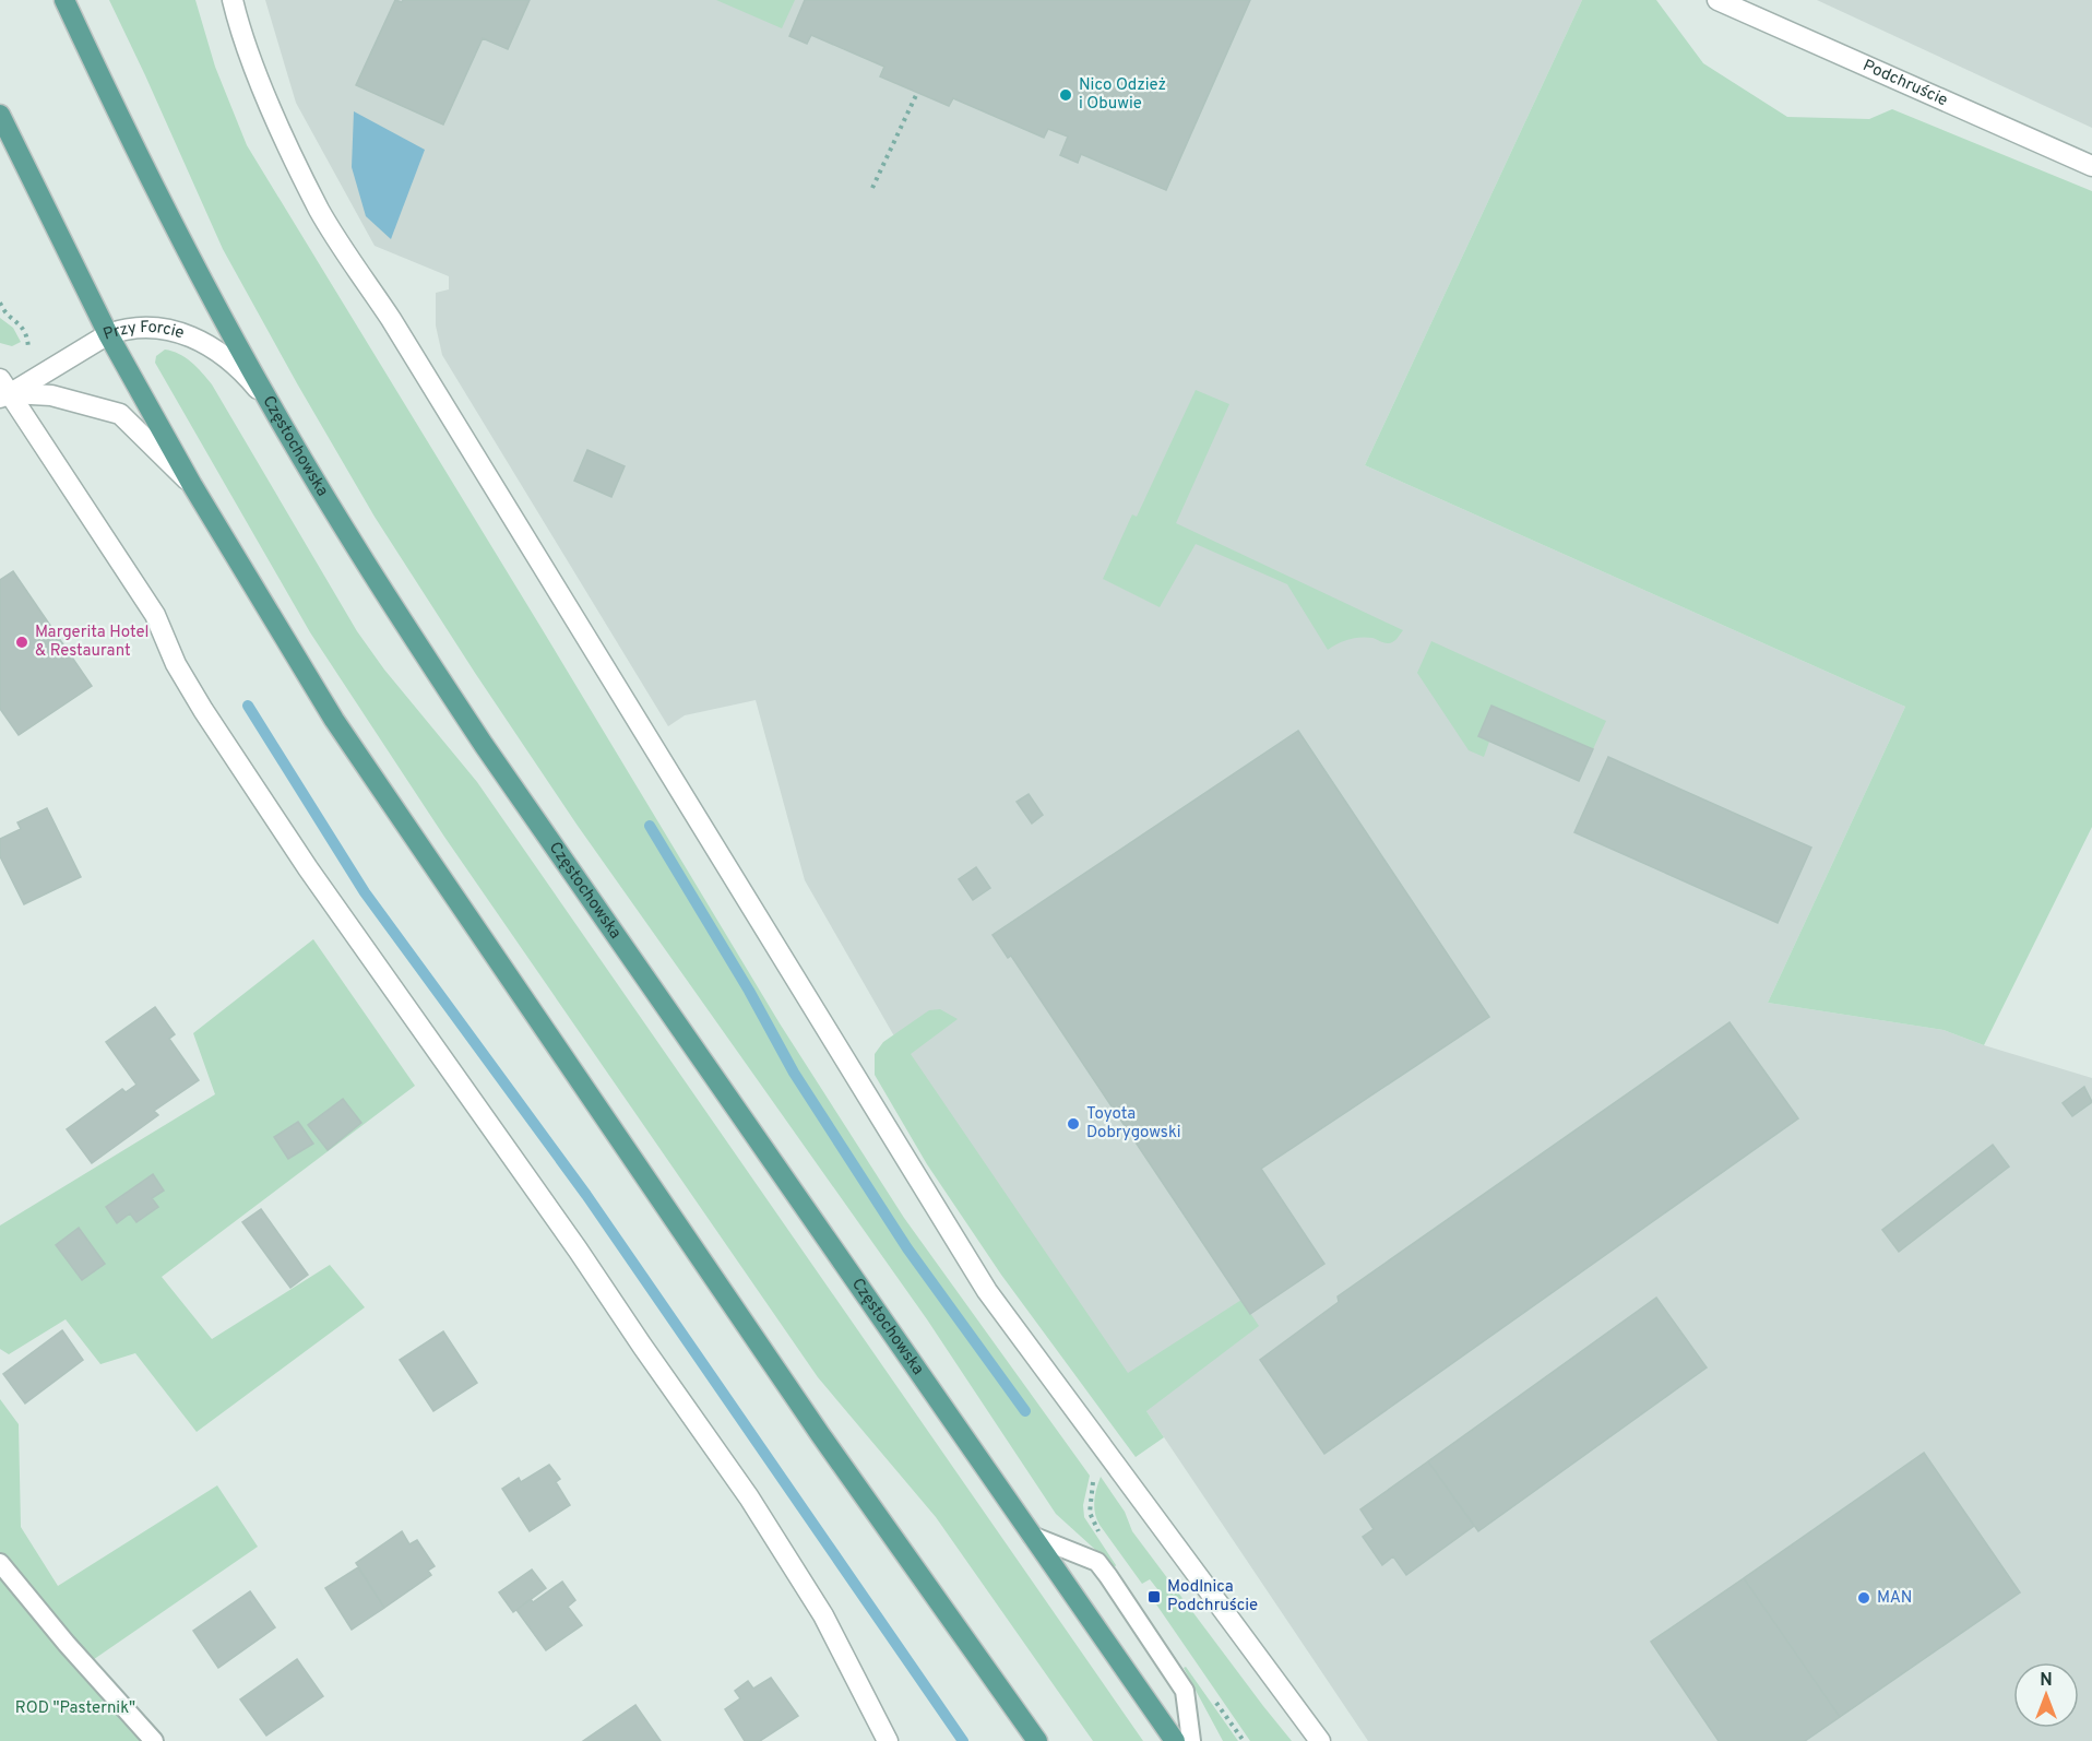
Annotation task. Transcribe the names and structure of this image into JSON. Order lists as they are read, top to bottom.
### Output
{
  "streets": {
    "main road": ["Częstochowska"],
    "street": ["Podchruście", "Przy Forcie"]
  },
  "crossings": [
    ["Przy Forcie", "Częstochowska"]
  ],
  "parks": ["ROD \"Pasternik\""],
  "places": {
    "other": [
      "Nico Odzież i Obuwie",
      "Margerita Hotel & Restaurant",
      "Toyota Dobrygowski",
      "MAN"
    ],
    "transit": ["Modlnica Podchruście"]
  },
  "north": "top"
}
